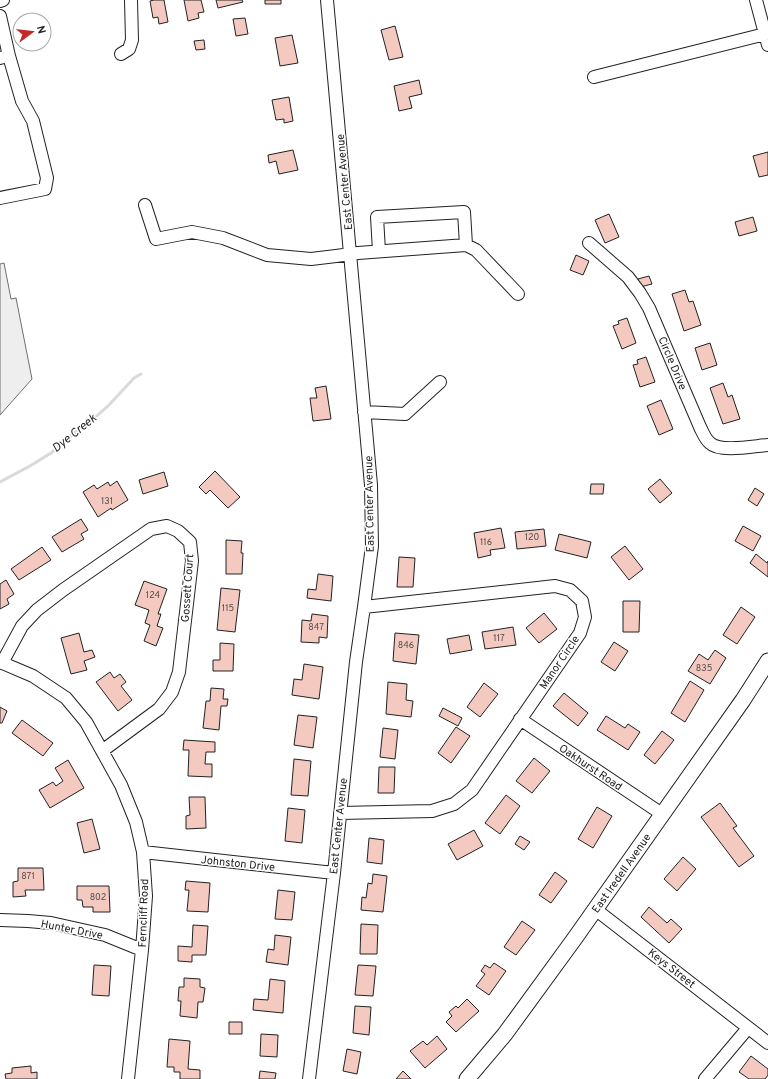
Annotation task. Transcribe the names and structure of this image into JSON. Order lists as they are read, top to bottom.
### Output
{
  "streets": {
    "main road": ["East Iredell Avenue"],
    "street": [
      "East Center Avenue",
      "Circle Drive",
      "Gossett Court",
      "Manor Circle",
      "Oakhurst Road",
      "Johnston Drive",
      "Ferncliff Road",
      "Hunter Drive",
      "Keys Street"
    ]
  },
  "crossings": [
    ["East Center Avenue", "Manor Circle"],
    ["East Center Avenue", "Johnston Drive"],
    ["Gossett Court", "Ferncliff Road"],
    ["Manor Circle", "Oakhurst Road"],
    ["Oakhurst Road", "East Iredell Avenue"],
    ["Johnston Drive", "Ferncliff Road"],
    ["East Iredell Avenue", "Keys Street"],
    ["Ferncliff Road", "Hunter Drive"]
  ],
  "water": ["Dye Creek"],
  "house_numbers": [
    "131",
    "120",
    "116",
    "124",
    "115",
    "847",
    "117",
    "846",
    "835",
    "871",
    "802"
  ],
  "north": "right"
}
